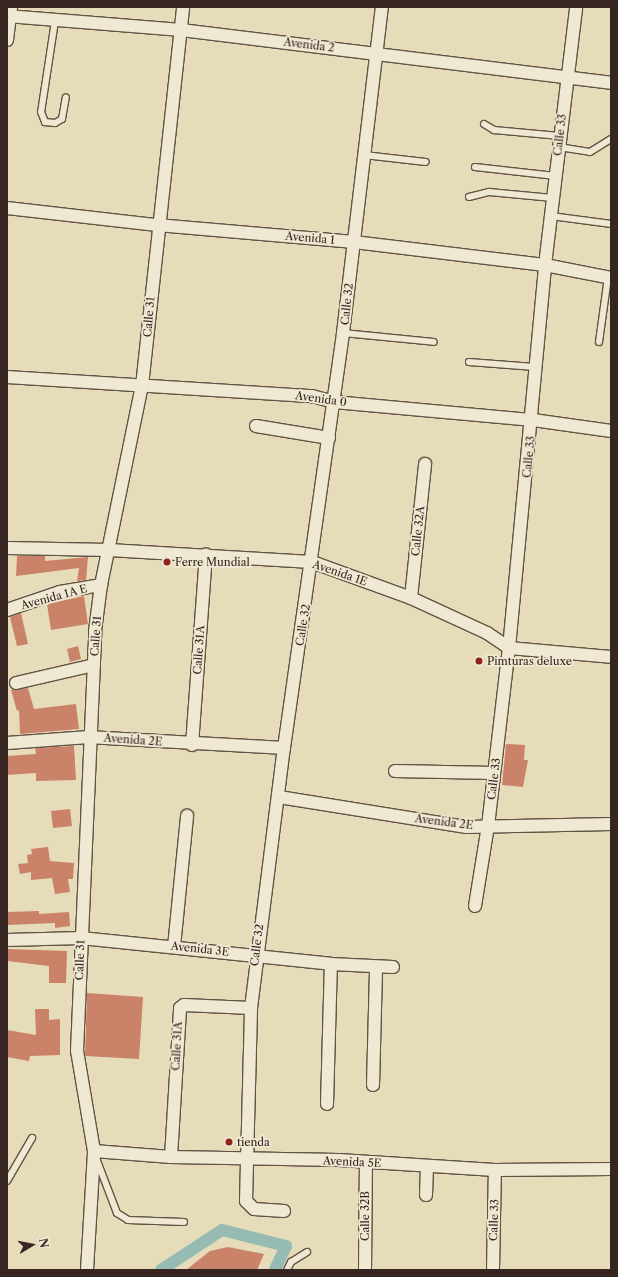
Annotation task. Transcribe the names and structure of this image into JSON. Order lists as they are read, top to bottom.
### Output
{
  "streets": {
    "street": [
      "Avenida 2",
      "Calle 33",
      "Avenida 1",
      "Calle 32",
      "Calle 31",
      "Avenida 0",
      "Calle 32A",
      "Avenida 1E",
      "Avenida 1A E",
      "Calle 31A",
      "Avenida 2E",
      "Avenida 3E",
      "Avenida 5E",
      "Calle 32B"
    ]
  },
  "crossings": [
    ["Avenida 2", "Calle 33"],
    ["Avenida 2", "Calle 32"],
    ["Avenida 2", "Calle 31"],
    ["Calle 33", "Avenida 1"],
    ["Calle 33", "Avenida 0"],
    ["Calle 33", "Avenida 1E"],
    ["Calle 33", "Avenida 2E"],
    ["Calle 33", "Avenida 5E"],
    ["Avenida 1", "Calle 32"],
    ["Avenida 1", "Calle 31"],
    ["Calle 32", "Avenida 0"],
    ["Calle 32", "Avenida 1E"],
    ["Calle 32", "Calle 31A"],
    ["Calle 32", "Avenida 2E"],
    ["Calle 32", "Avenida 3E"],
    ["Calle 32", "Avenida 5E"],
    ["Calle 31", "Avenida 0"],
    ["Calle 31", "Avenida 1E"],
    ["Calle 31", "Avenida 1A E"],
    ["Calle 31", "Avenida 2E"],
    ["Calle 31", "Avenida 3E"],
    ["Calle 31", "Avenida 5E"],
    ["Calle 32A", "Avenida 1E"],
    ["Avenida 1E", "Calle 31A"],
    ["Calle 31A", "Avenida 2E"],
    ["Calle 31A", "Avenida 5E"],
    ["Avenida 5E", "Calle 32B"]
  ],
  "places": ["Ferre Mundial", "Pimturas deluxe", "tienda"],
  "north": "right"
}
